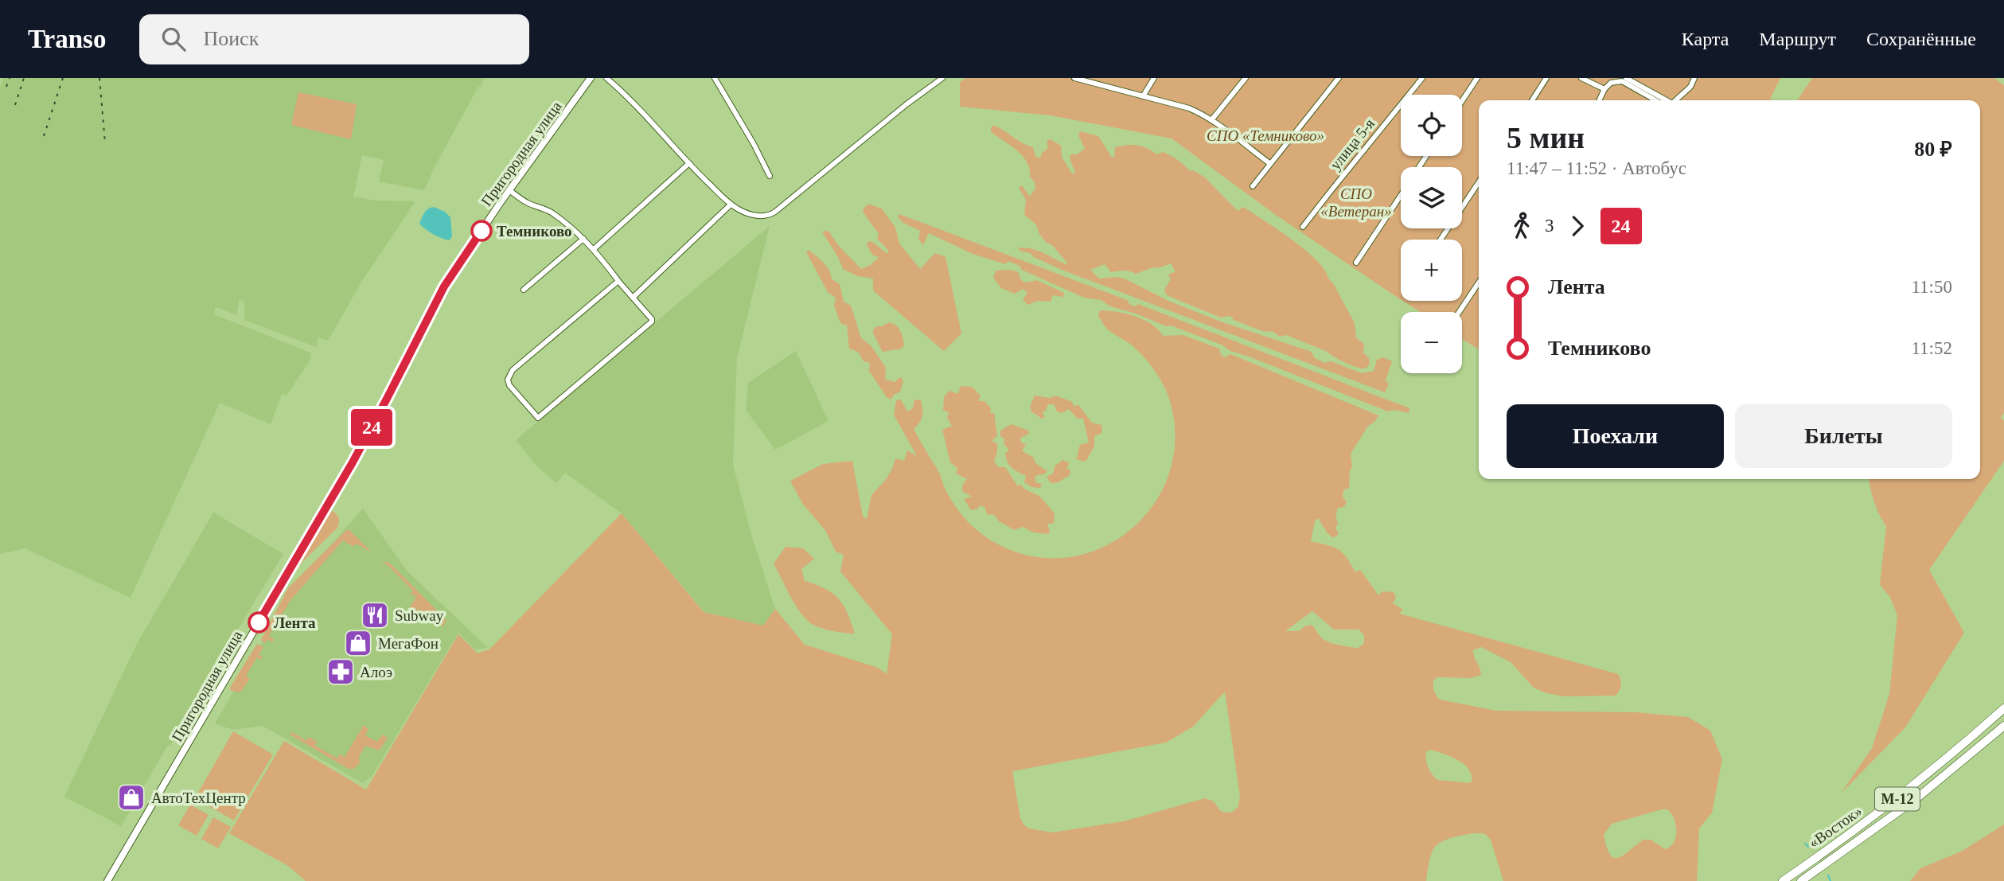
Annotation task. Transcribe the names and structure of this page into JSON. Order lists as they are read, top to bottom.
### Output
{
  "streets": {
    "highway": ["М-12", "«Восток»"],
    "street": ["улица 5-я", "Пригородная улица"]
  },
  "parks": ["СПО «Темниково»", "СПО «Ветеран»"],
  "places": {
    "other": ["Темниково", "Лента"],
    "restaurant": ["Subway"],
    "shop": ["МегаФон", "АвтоТехЦентр"],
    "pharmacy": ["Алоэ"]
  },
  "lines": ["bus line 24"],
  "page": {
    "header": "Transo",
    "search": "Поиск",
    "nav": ["Карта", "Маршрут", "Сохранённые"],
    "on_map": "24",
    "map_buttons": ["+", "−"],
    "heading": ["5 мин", "11:47 – 11:52 · Автобус", "80 ₽"],
    "legs": ["3", "24"],
    "list": [
      {
        "name": "Лента",
        "value": "11:50"
      },
      {
        "name": "Темниково",
        "value": "11:52"
      }
    ],
    "buttons": ["Поехали", "Билеты"]
  }
}
